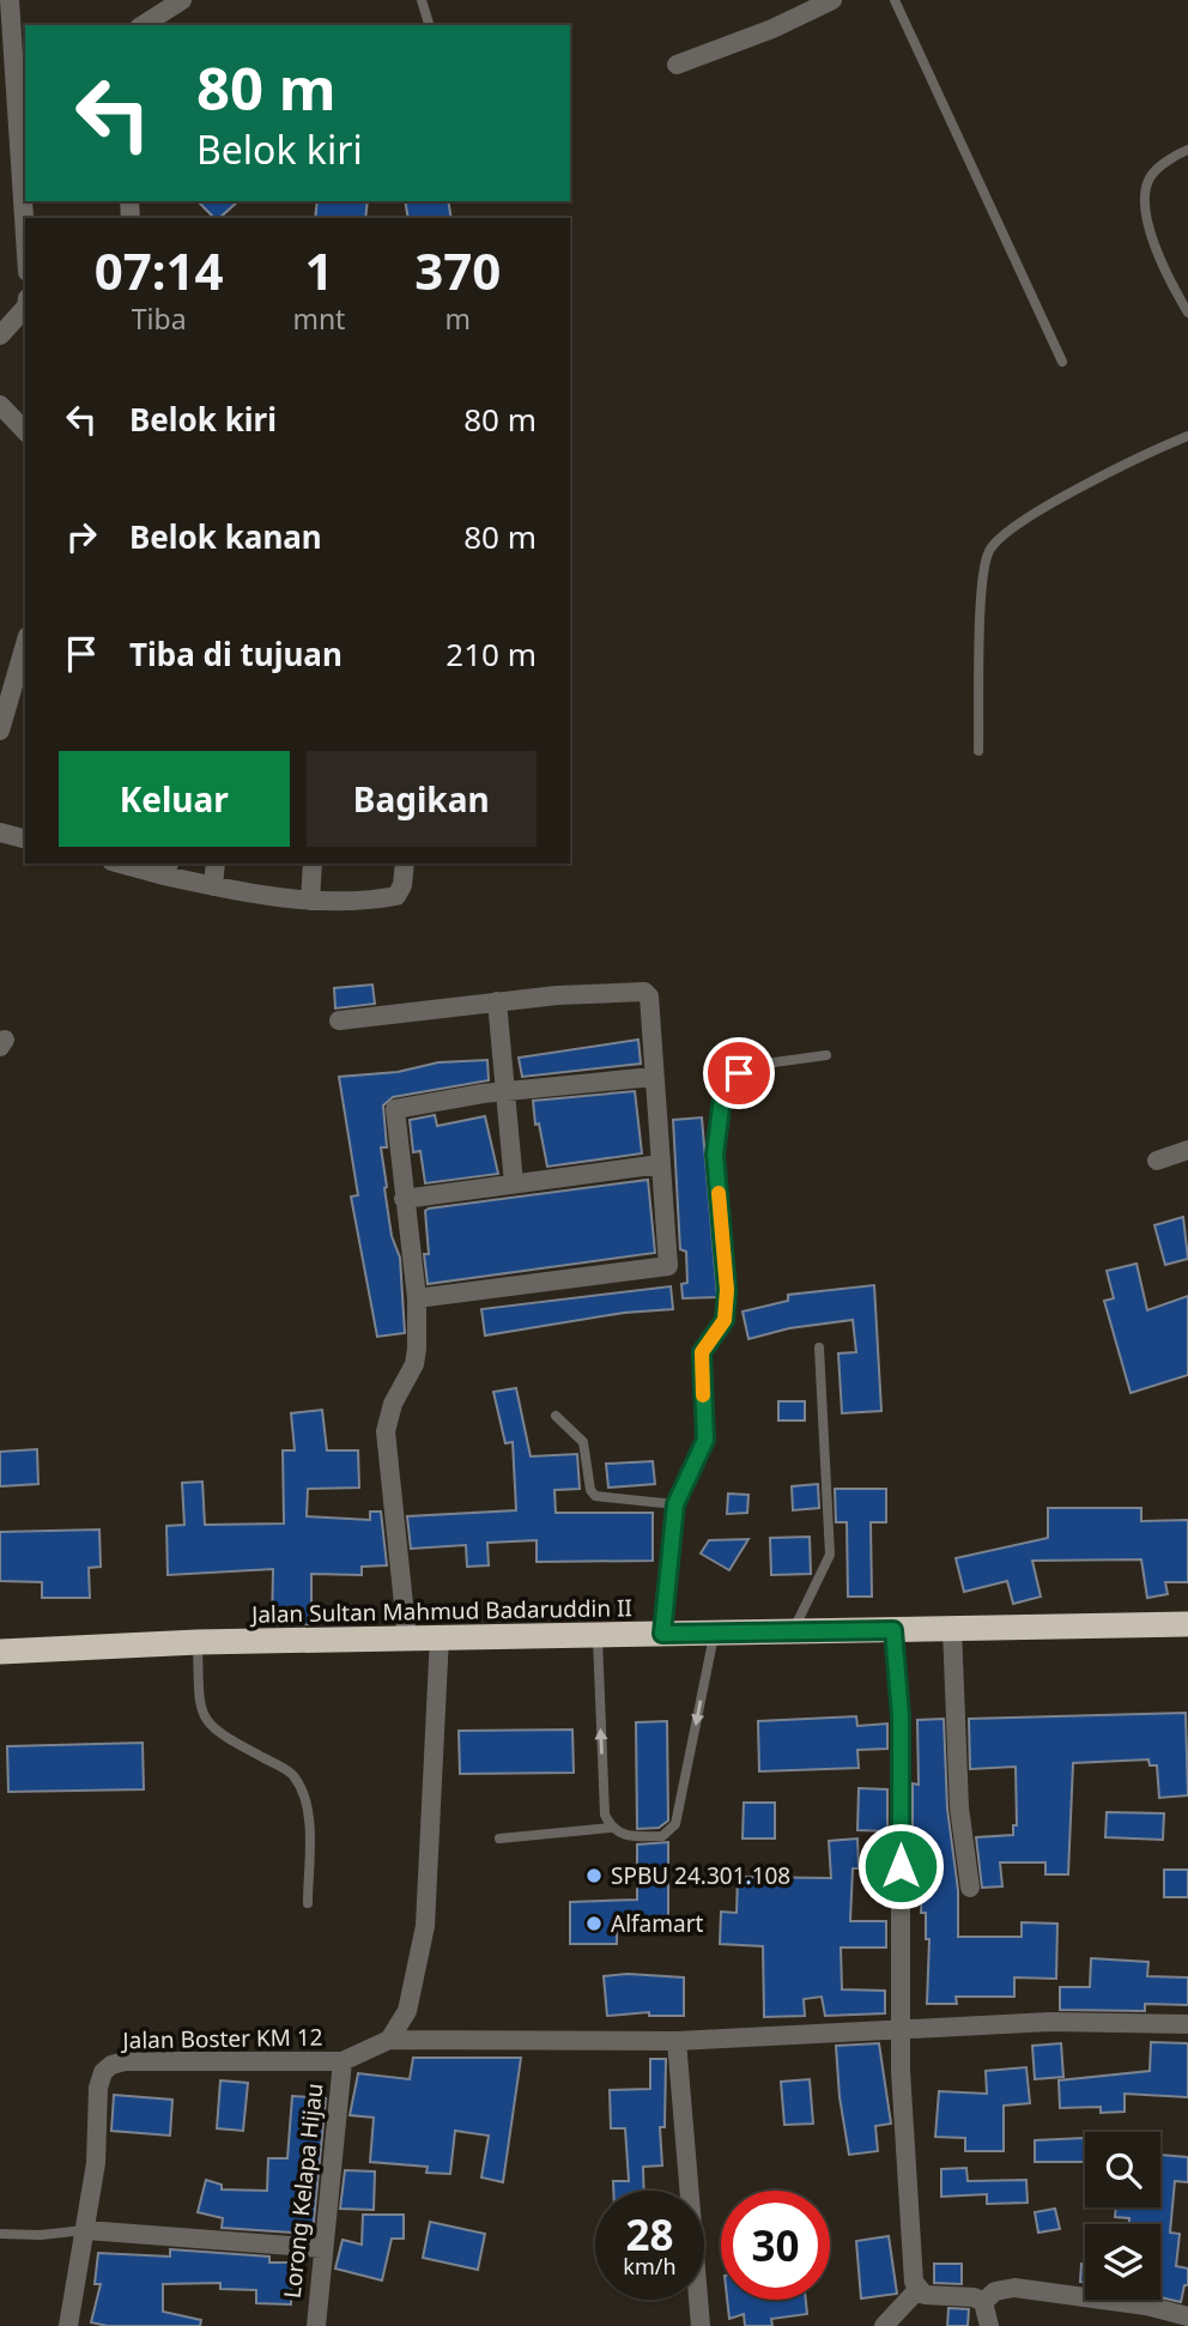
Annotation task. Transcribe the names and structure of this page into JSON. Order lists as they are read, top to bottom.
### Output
{
  "streets": {
    "highway": ["Jalan Sultan Mahmud Badaruddin II"],
    "street": ["Jalan Boster KM 12", "Lorong Kelapa Hijau"]
  },
  "crossings": [
    ["Jalan Boster KM 12", "Lorong Kelapa Hijau"]
  ],
  "places": ["SPBU 24.301.108", "Alfamart"],
  "page": {
    "turn": ["80 m", "Belok kiri"],
    "eta": [
      "07:14",
      "Tiba",
      "1",
      "mnt",
      "370",
      "m"
    ],
    "list": [
      {
        "name": "Belok kiri",
        "value": "80 m"
      },
      {
        "name": "Belok kanan",
        "value": "80 m"
      },
      {
        "name": "Tiba di tujuan",
        "value": "210 m"
      }
    ],
    "buttons": ["Keluar", "Bagikan"],
    "speed": "28 km/h",
    "limit": "30"
  }
}
